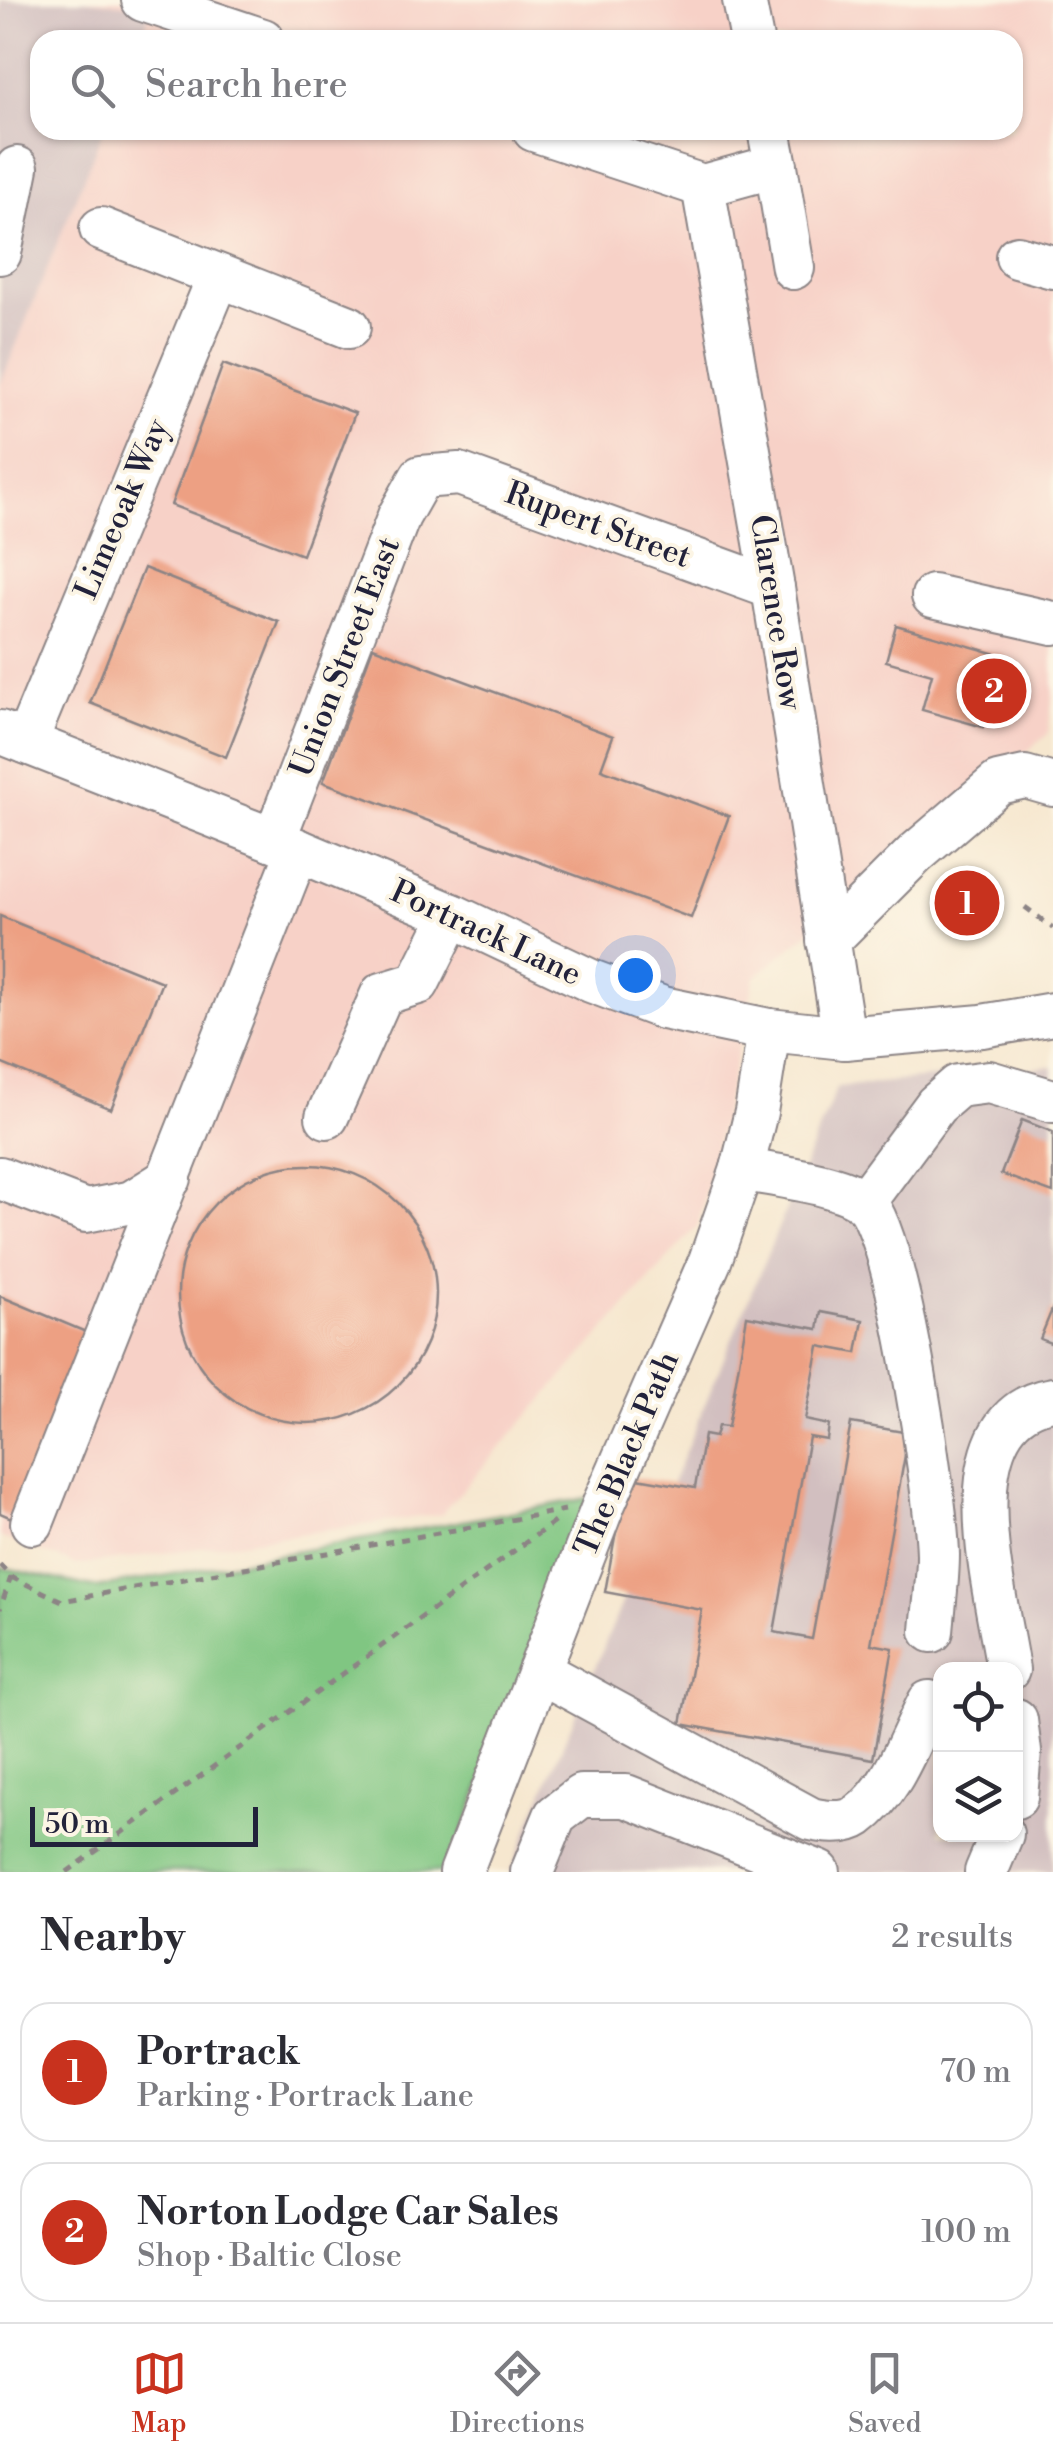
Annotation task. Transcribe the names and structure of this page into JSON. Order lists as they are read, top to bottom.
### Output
{
  "streets": {
    "street": [
      "Limeoak Way",
      "Rupert Street",
      "Clarence Row",
      "Union Street East",
      "Portrack Lane",
      "The Black Path"
    ]
  },
  "crossings": [
    ["Limeoak Way", "Portrack Lane"],
    ["Rupert Street", "Clarence Row"],
    ["Rupert Street", "Union Street East"],
    ["Clarence Row", "Portrack Lane"],
    ["Union Street East", "Portrack Lane"],
    ["Portrack Lane", "The Black Path"]
  ],
  "scale_bar": "50 m",
  "page": {
    "search": "Search here",
    "pins": ["2", "1"],
    "scale": "50 m",
    "heading": ["Nearby", "2 results"],
    "list": [
      {
        "mark": "1",
        "name": "Portrack",
        "note": "Parking · Portrack Lane",
        "value": "70 m"
      },
      {
        "mark": "2",
        "name": "Norton Lodge Car Sales",
        "note": "Shop · Baltic Close",
        "value": "100 m"
      }
    ],
    "nav": ["Map", "Directions", "Saved"]
  }
}
